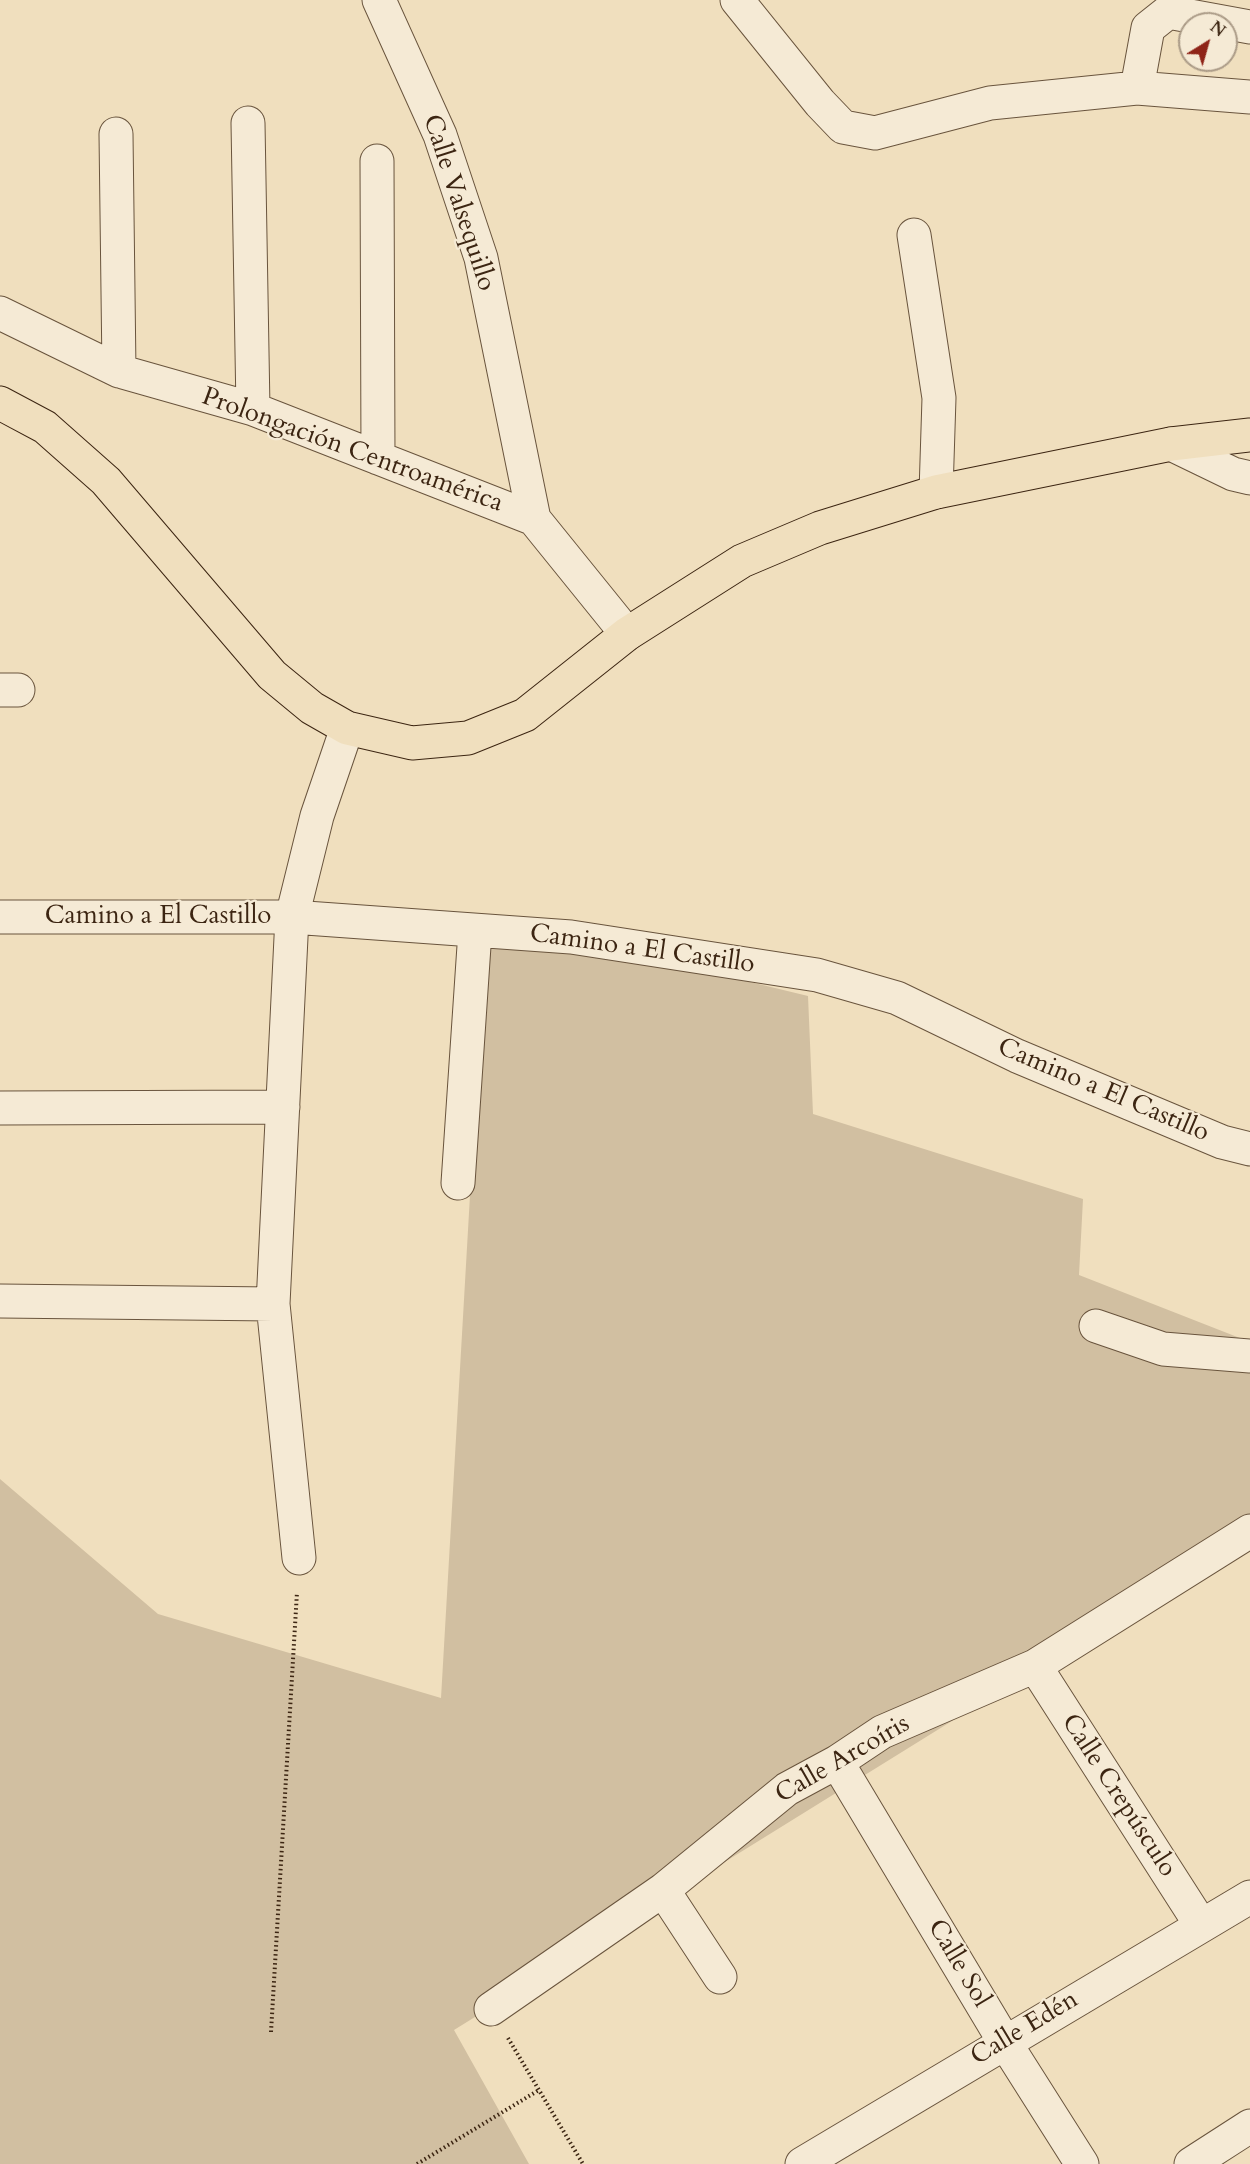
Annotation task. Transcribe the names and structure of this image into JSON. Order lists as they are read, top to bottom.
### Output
{
  "streets": {
    "street": [
      "Calle Valsequillo",
      "Prolongación Centroamérica",
      "Camino a El Castillo",
      "Calle Arcoíris",
      "Calle Crepúsculo",
      "Calle Sol",
      "Calle Edén"
    ]
  },
  "crossings": [
    ["Calle Valsequillo", "Prolongación Centroamérica"],
    ["Calle Arcoíris", "Calle Crepúsculo"],
    ["Calle Arcoíris", "Calle Sol"],
    ["Calle Crepúsculo", "Calle Edén"],
    ["Calle Sol", "Calle Edén"]
  ],
  "north": "top right"
}
